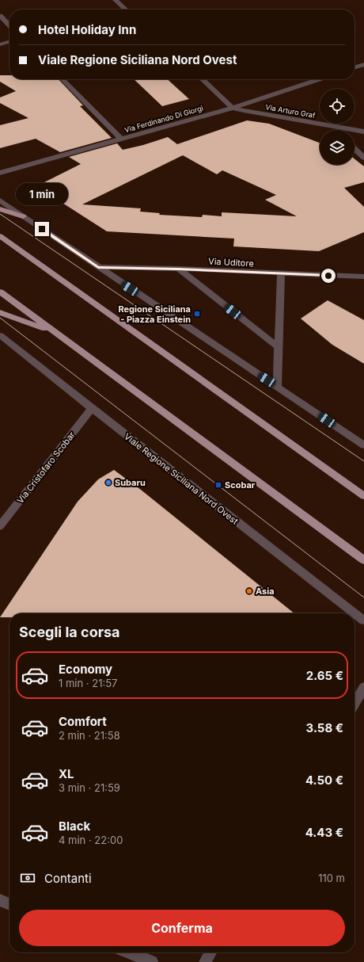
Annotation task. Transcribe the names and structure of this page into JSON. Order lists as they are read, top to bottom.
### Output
{
  "streets": {
    "street": [
      "Via Arturo Graf",
      "Via Ferdinando Di Giorgi",
      "Via Uditore",
      "Via Cristofaro Scobar",
      "Viale Regione Siciliana Nord Ovest"
    ]
  },
  "crossings": [
    ["Via Arturo Graf", "Via Ferdinando Di Giorgi"],
    ["Via Cristofaro Scobar", "Viale Regione Siciliana Nord Ovest"]
  ],
  "places": {
    "transit": ["Regione Siciliana - Piazza Einstein", "Scobar"],
    "other": ["Subaru", "Asia"]
  },
  "page": {
    "banner": ["Hotel Holiday Inn", "Viale Regione Siciliana Nord Ovest"],
    "bubble": "1 min",
    "heading": "Scegli la corsa",
    "list": [
      {
        "name": "Economy",
        "note": "1 min · 21:57",
        "value": "2.65 €"
      },
      {
        "name": "Comfort",
        "note": "2 min · 21:58",
        "value": "3.58 €"
      },
      {
        "name": "XL",
        "note": "3 min · 21:59",
        "value": "4.50 €"
      },
      {
        "name": "Black",
        "note": "4 min · 22:00",
        "value": "4.43 €"
      }
    ],
    "pay": ["Contanti", "110 m"],
    "buttons": "Conferma"
  }
}
